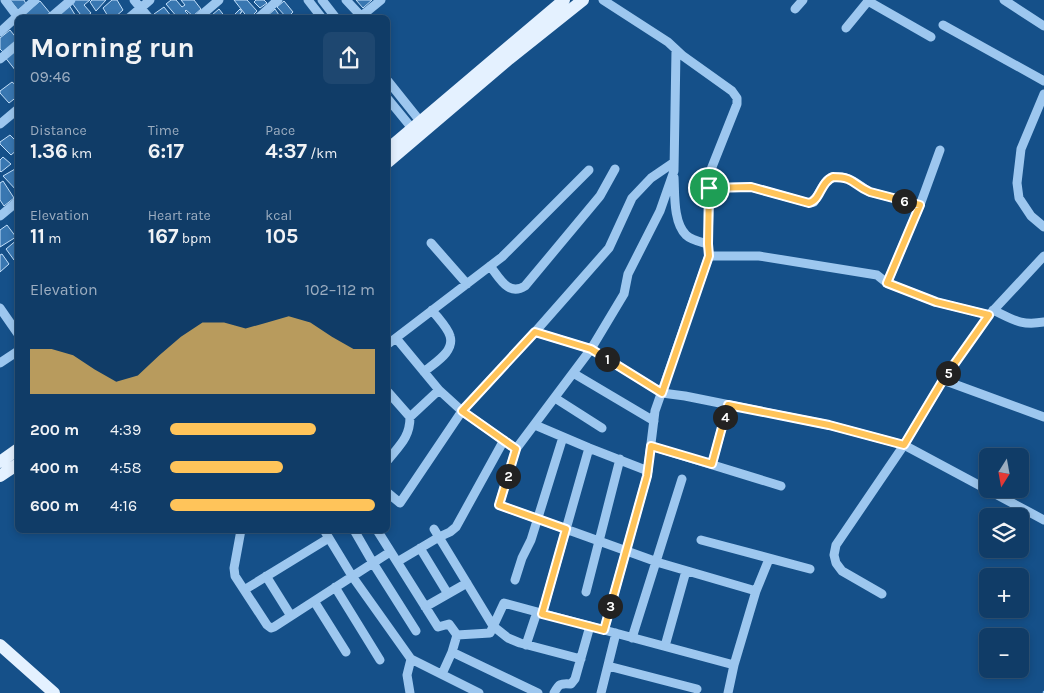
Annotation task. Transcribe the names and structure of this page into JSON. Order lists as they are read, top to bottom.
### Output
{
  "north": "bottom",
  "page": {
    "heading": ["Morning run", "09:46"],
    "stats": [
      ["Distance", "1.36 km"],
      ["Time", "6:17"],
      ["Pace", "4:37 /km"],
      ["Elevation", "11 m"],
      ["Heart rate", "167 bpm"],
      ["kcal", "105"]
    ],
    "pins": [
      "6",
      "1",
      "5",
      "4",
      "2",
      "3"
    ],
    "chart": ["Elevation", "102–112 m"],
    "list": [
      {
        "name": "200 m",
        "note": "4:39"
      },
      {
        "name": "400 m",
        "note": "4:58"
      },
      {
        "name": "600 m",
        "note": "4:16"
      }
    ],
    "map_buttons": ["+", "−"]
  }
}
